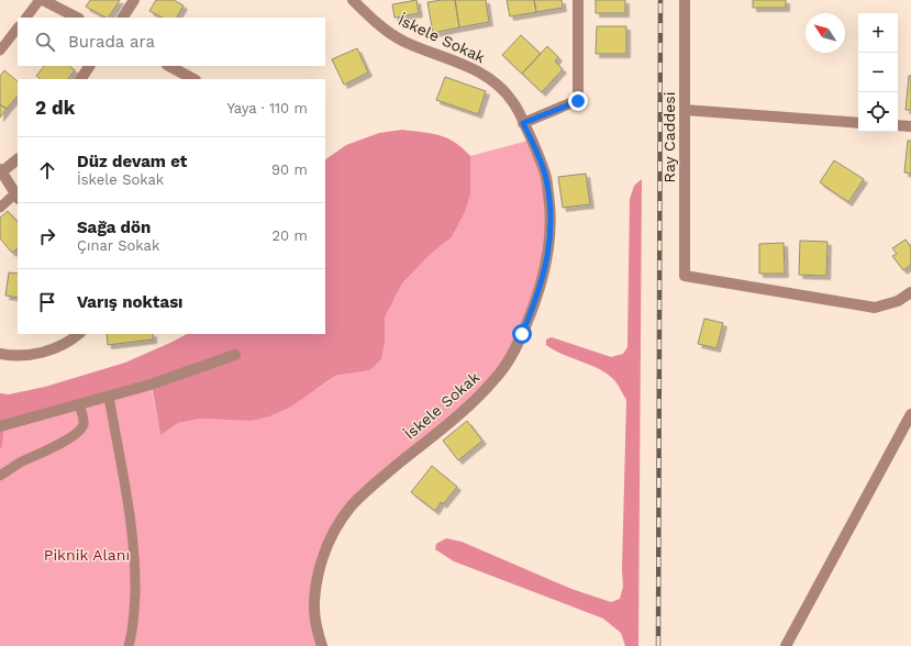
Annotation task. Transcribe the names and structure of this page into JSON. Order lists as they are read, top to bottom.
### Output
{
  "streets": {
    "street": ["İskele Sokak", "Ray Caddesi"]
  },
  "parks": ["Piknik Alanı"],
  "north": "top left",
  "page": {
    "map_buttons": ["+", "−"],
    "search": "Burada ara",
    "heading": ["2 dk", "Yaya · 110 m"],
    "list": [
      ["Düz devam et", "İskele Sokak", "90 m"],
      ["Sağa dön", "Çınar Sokak", "20 m"],
      "Varış noktası"
    ]
  }
}
